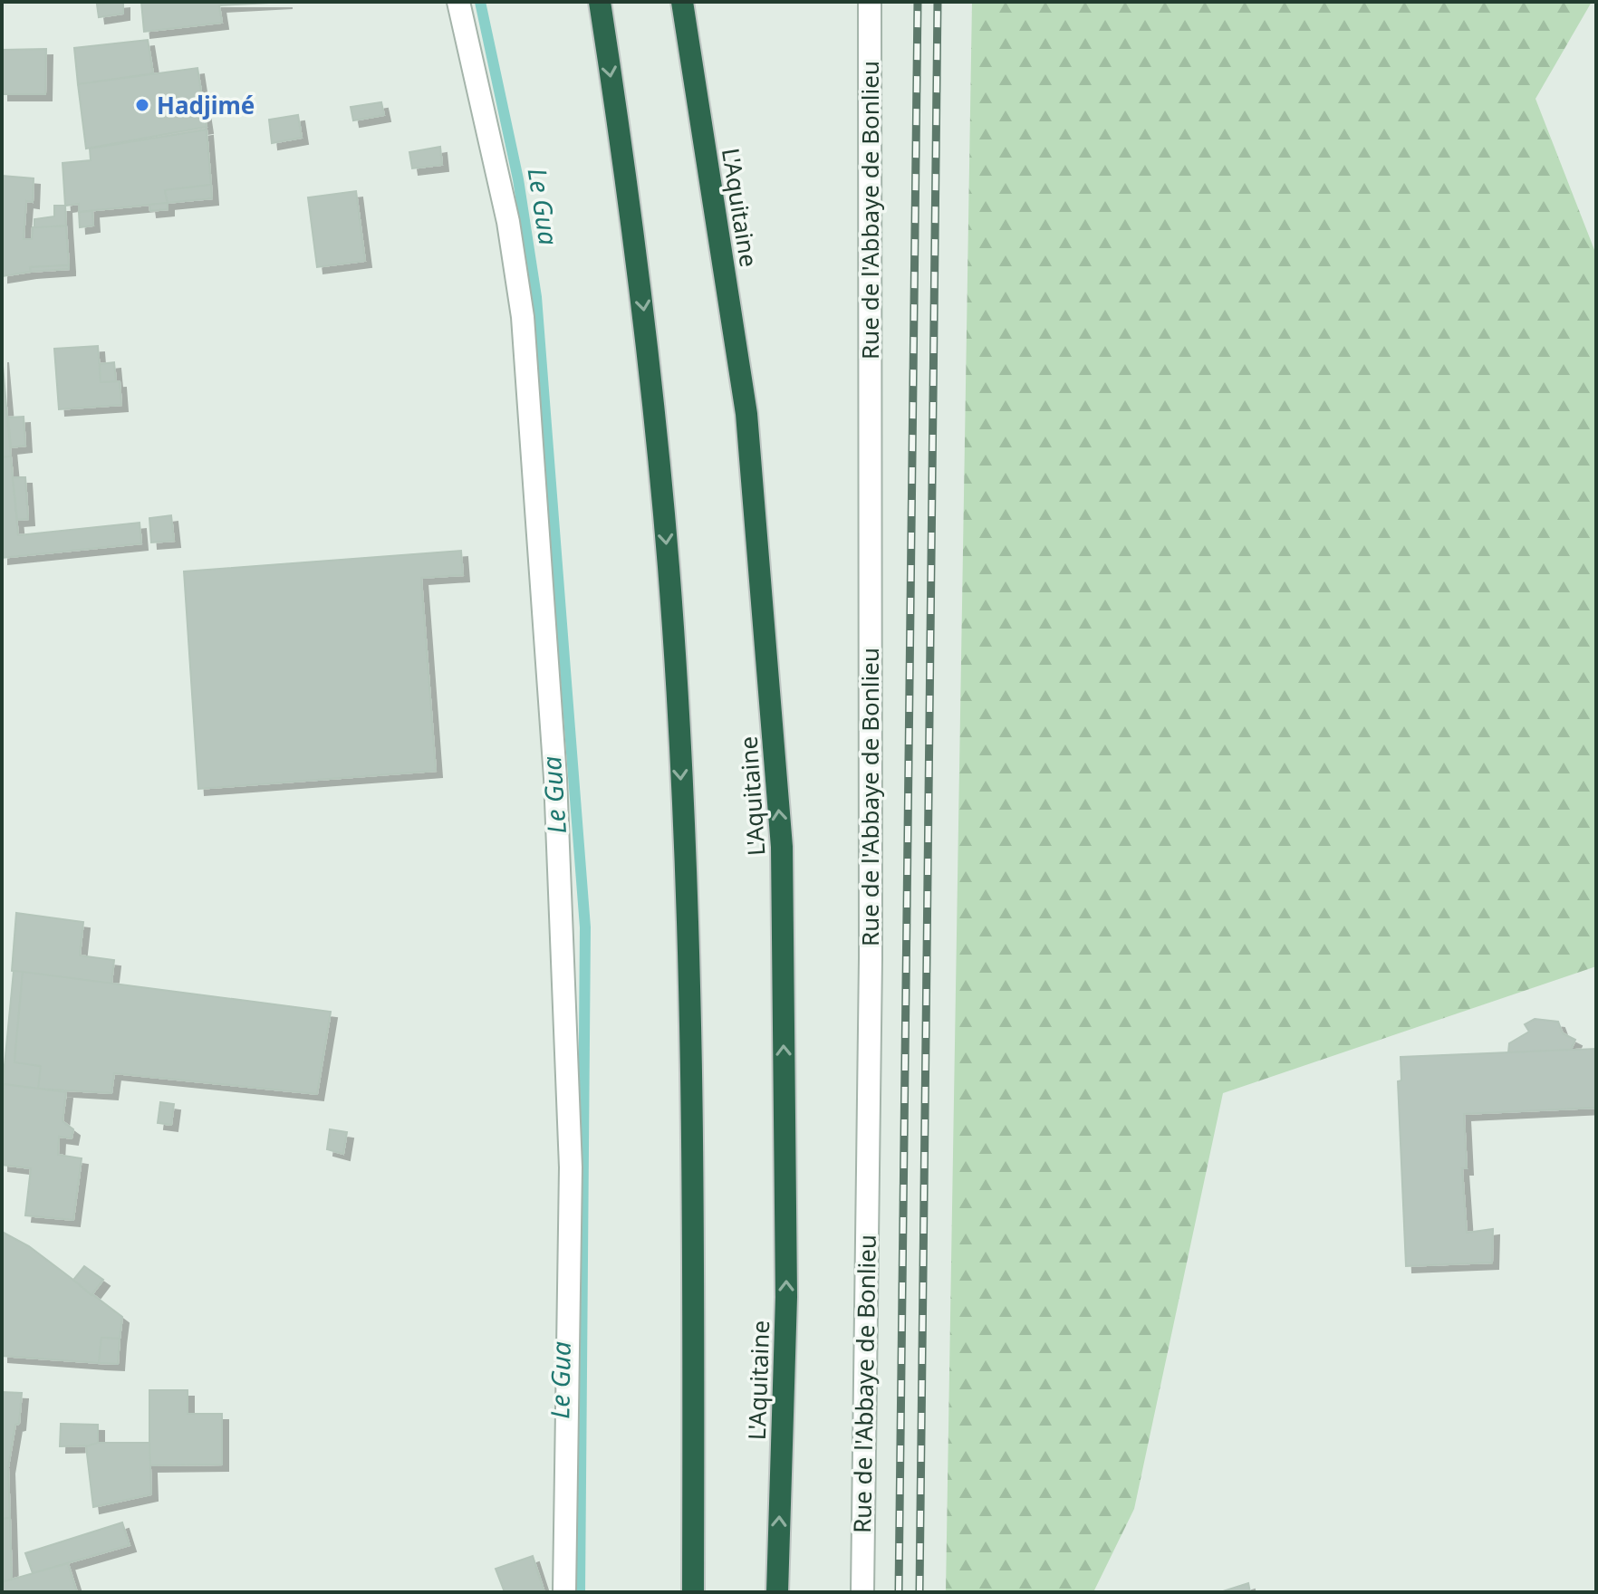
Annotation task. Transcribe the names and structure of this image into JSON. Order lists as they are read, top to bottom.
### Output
{
  "streets": {
    "highway": ["L'Aquitaine"],
    "street": ["Rue de l'Abbaye de Bonlieu"]
  },
  "water": ["Le Gua"],
  "places": ["Hadjimé"]
}
